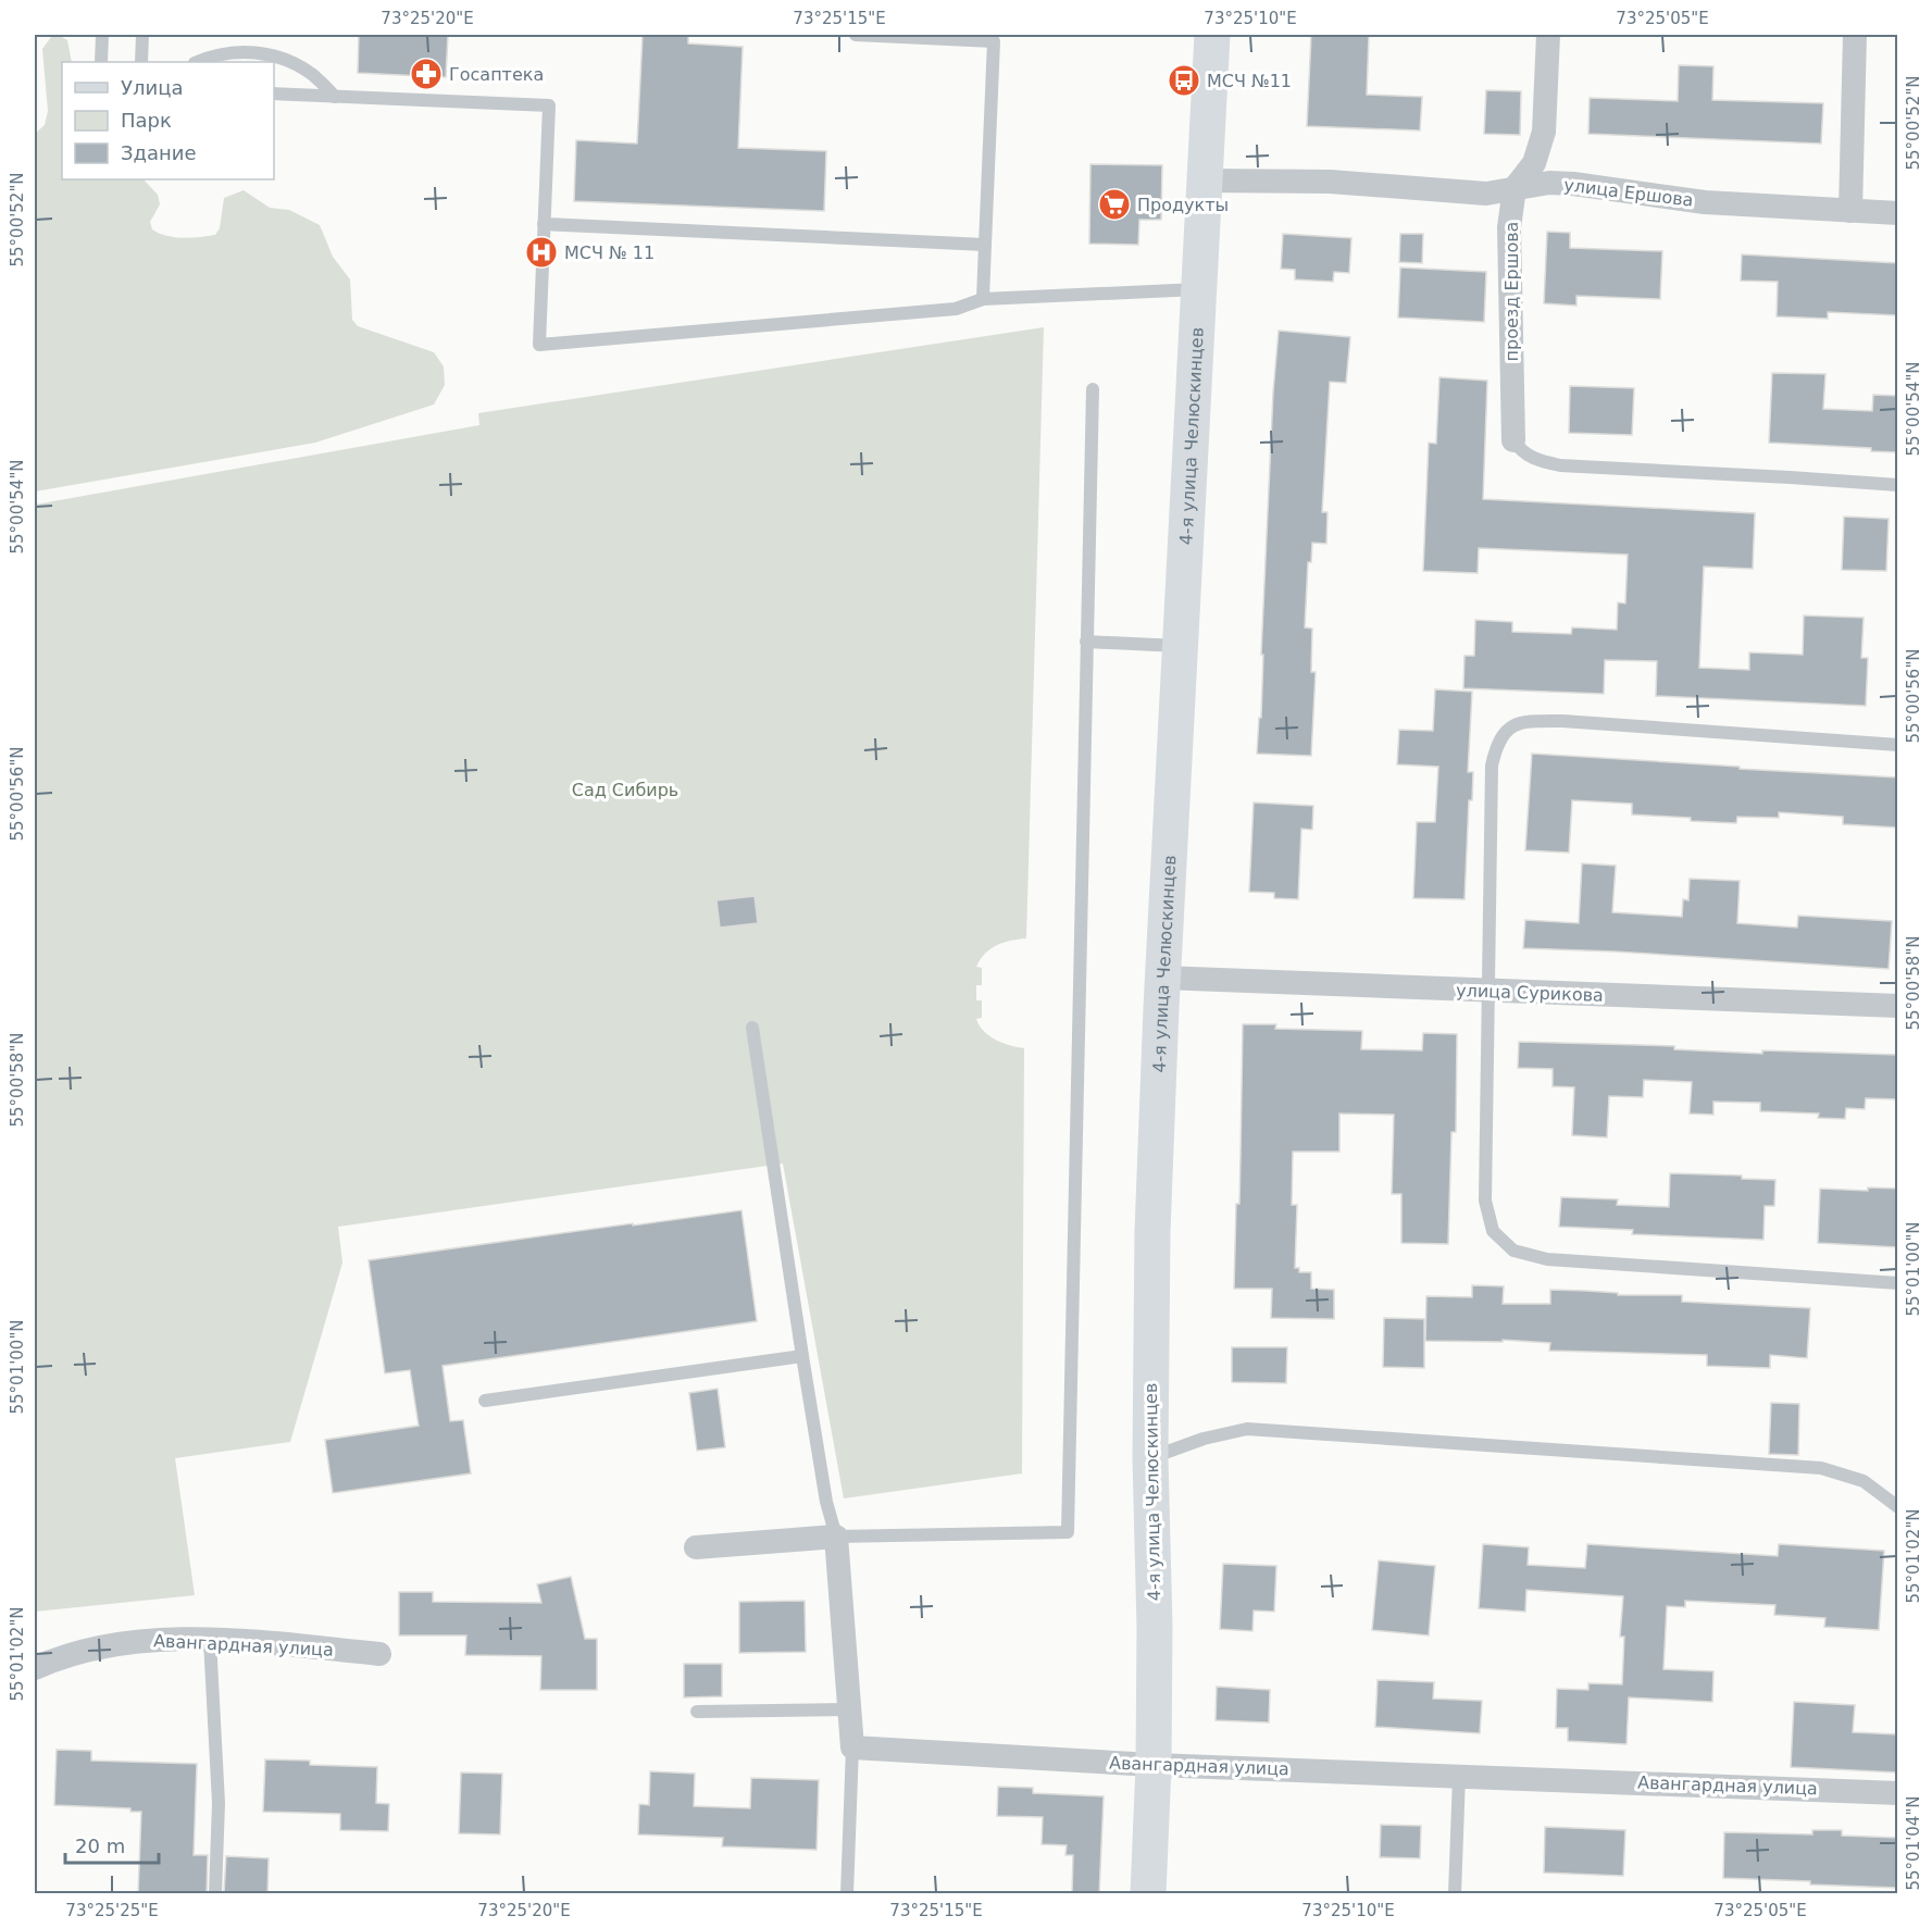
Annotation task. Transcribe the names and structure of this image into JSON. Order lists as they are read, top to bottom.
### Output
{
  "streets": {
    "main road": ["4-я улица Челюскинцев"],
    "street": [
      "улица Ершова",
      "проезд Ершова",
      "улица Сурикова",
      "Авангардная улица"
    ]
  },
  "crossings": [
    ["улица Ершова", "проезд Ершова"],
    ["улица Ершова", "4-я улица Челюскинцев"],
    ["4-я улица Челюскинцев", "улица Сурикова"],
    ["4-я улица Челюскинцев", "Авангардная улица"]
  ],
  "parks": ["Сад Сибирь"],
  "places": {
    "pharmacy": ["Госаптека"],
    "bus stop": ["МСЧ №11"],
    "supermarket": ["Продукты"],
    "hospital": ["МСЧ № 11"]
  },
  "legend": ["Улица", "Парк", "Здание"],
  "scale_bar": "20 m",
  "coordinates": [
    "73°25'20\"E",
    "73°25'15\"E",
    "73°25'10\"E",
    "73°25'05\"E",
    "55°00'52\"N",
    "55°00'54\"N",
    "55°00'56\"N",
    "55°00'58\"N",
    "55°01'00\"N",
    "55°01'02\"N",
    "55°01'04\"N",
    "73°25'25\"E"
  ]
}
